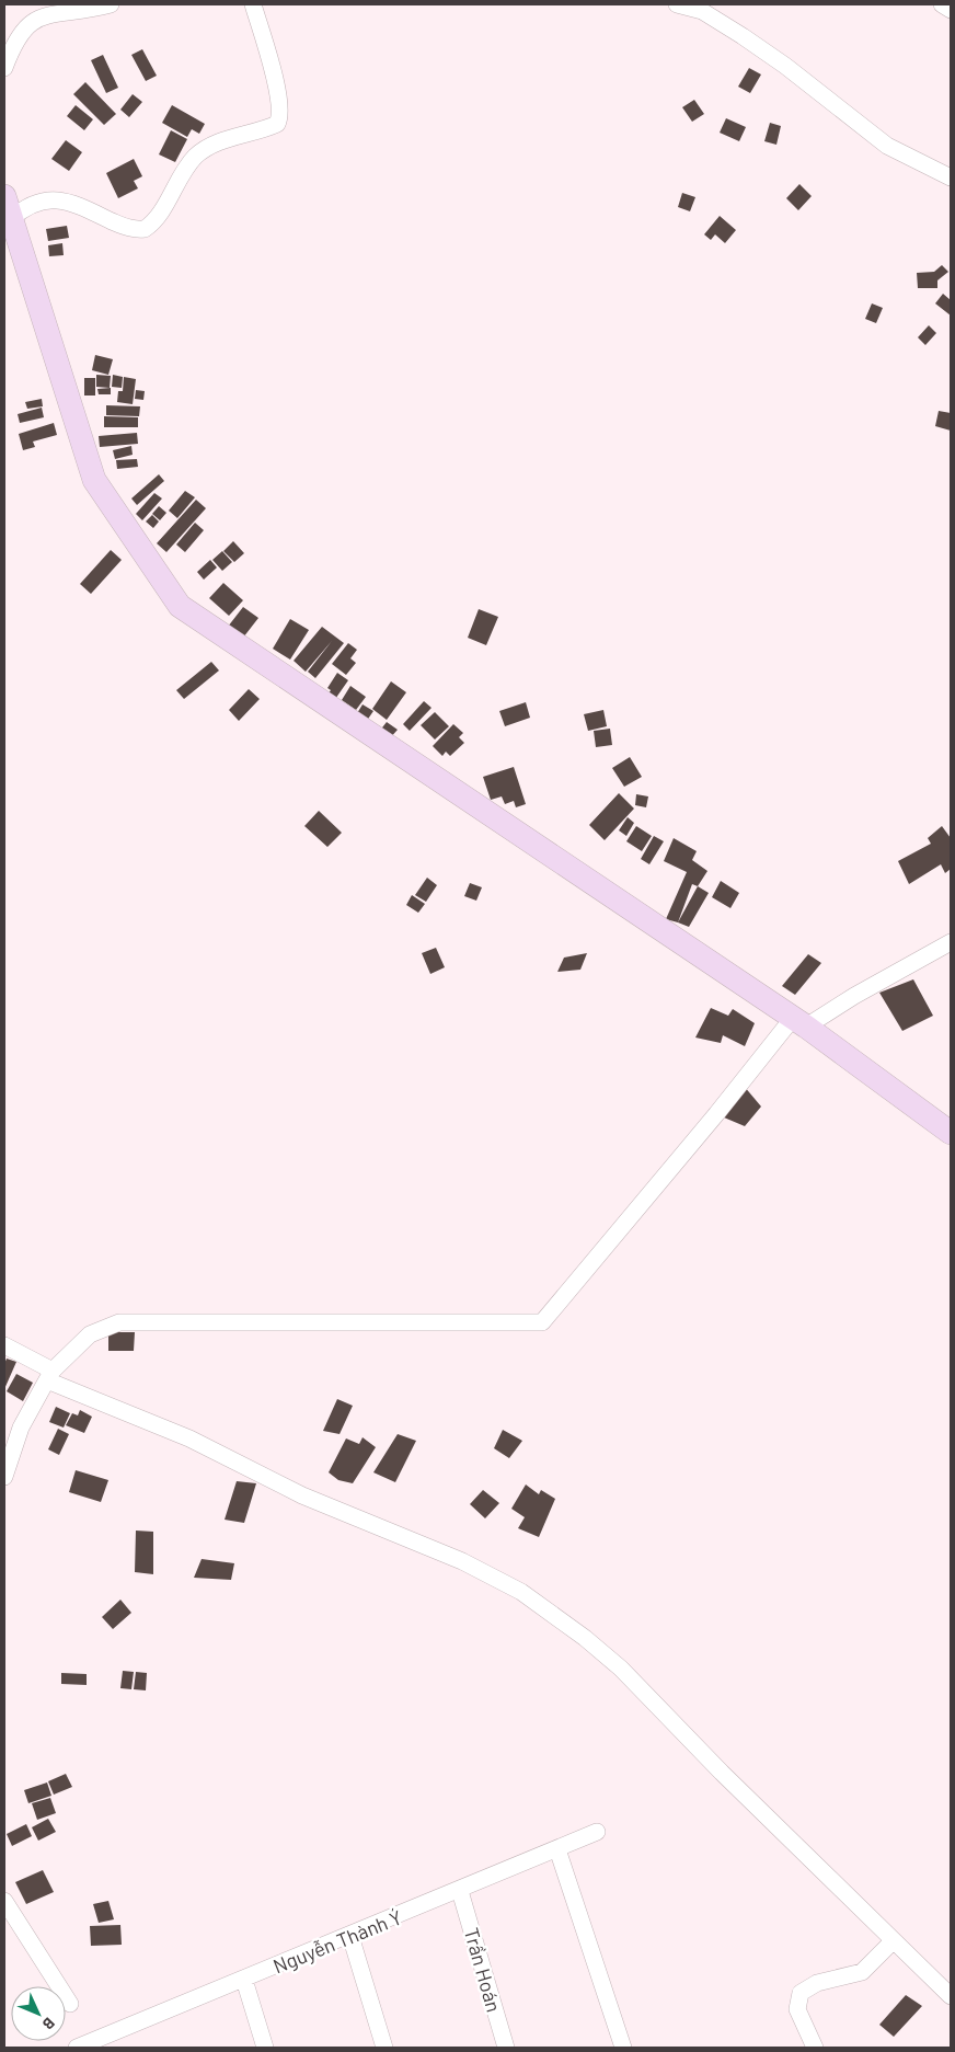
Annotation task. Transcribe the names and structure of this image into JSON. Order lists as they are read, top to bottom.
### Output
{
  "streets": {
    "street": ["Nguyễn Thành Ý", "Trần Hoán"]
  },
  "crossings": [
    ["Nguyễn Thành Ý", "Trần Hoán"]
  ],
  "north": "bottom right"
}
